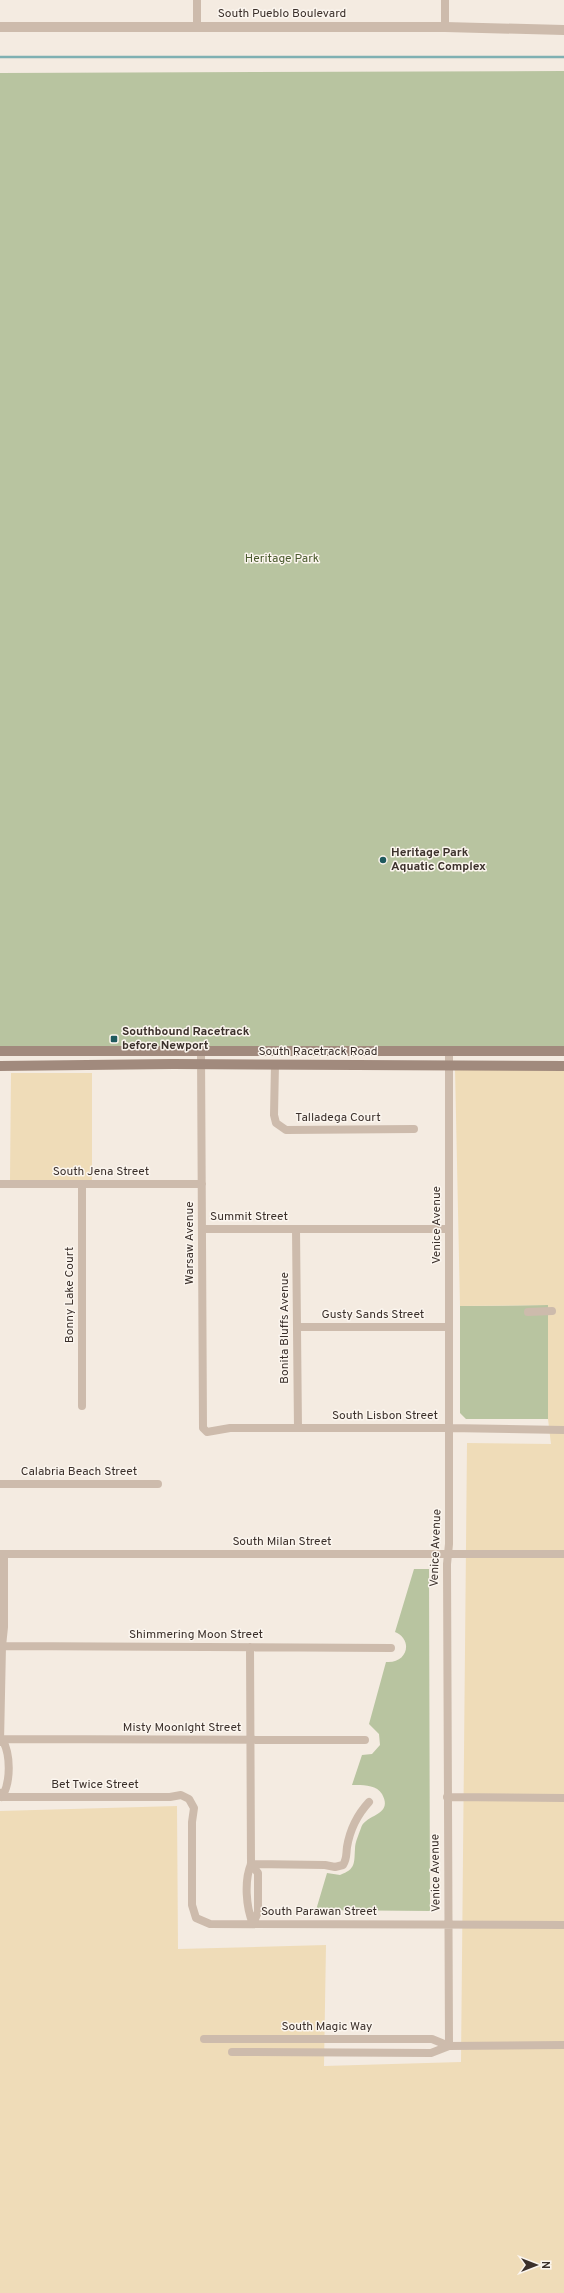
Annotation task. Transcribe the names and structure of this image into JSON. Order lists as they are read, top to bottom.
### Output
{
  "streets": {
    "main road": ["South Racetrack Road"],
    "street": [
      "South Pueblo Boulevard",
      "Talladega Court",
      "South Jena Street",
      "Summit Street",
      "Venice Avenue",
      "Warsaw Avenue",
      "Bonny Lake Court",
      "Gusty Sands Street",
      "Bonita Bluffs Avenue",
      "South Lisbon Street",
      "Calabria Beach Street",
      "South Milan Street",
      "Shimmering Moon Street",
      "Misty Moonlght Street",
      "Bet Twice Street",
      "South Parawan Street",
      "South Magic Way"
    ]
  },
  "crossings": [
    ["South Racetrack Road", "Talladega Court"],
    ["South Racetrack Road", "Venice Avenue"],
    ["South Racetrack Road", "Warsaw Avenue"],
    ["South Jena Street", "Warsaw Avenue"],
    ["South Jena Street", "Bonny Lake Court"],
    ["Summit Street", "Venice Avenue"],
    ["Summit Street", "Warsaw Avenue"],
    ["Summit Street", "Bonita Bluffs Avenue"],
    ["Venice Avenue", "Gusty Sands Street"],
    ["Venice Avenue", "South Lisbon Street"],
    ["Venice Avenue", "South Milan Street"],
    ["Venice Avenue", "South Parawan Street"],
    ["Venice Avenue", "South Magic Way"],
    ["Warsaw Avenue", "South Lisbon Street"],
    ["Gusty Sands Street", "Bonita Bluffs Avenue"],
    ["Bonita Bluffs Avenue", "South Lisbon Street"],
    ["Bet Twice Street", "South Parawan Street"]
  ],
  "parks": ["Heritage Park"],
  "places": {
    "other": ["Heritage Park Aquatic Complex"],
    "transit": ["Southbound Racetrack before Newport"]
  },
  "north": "right"
}
